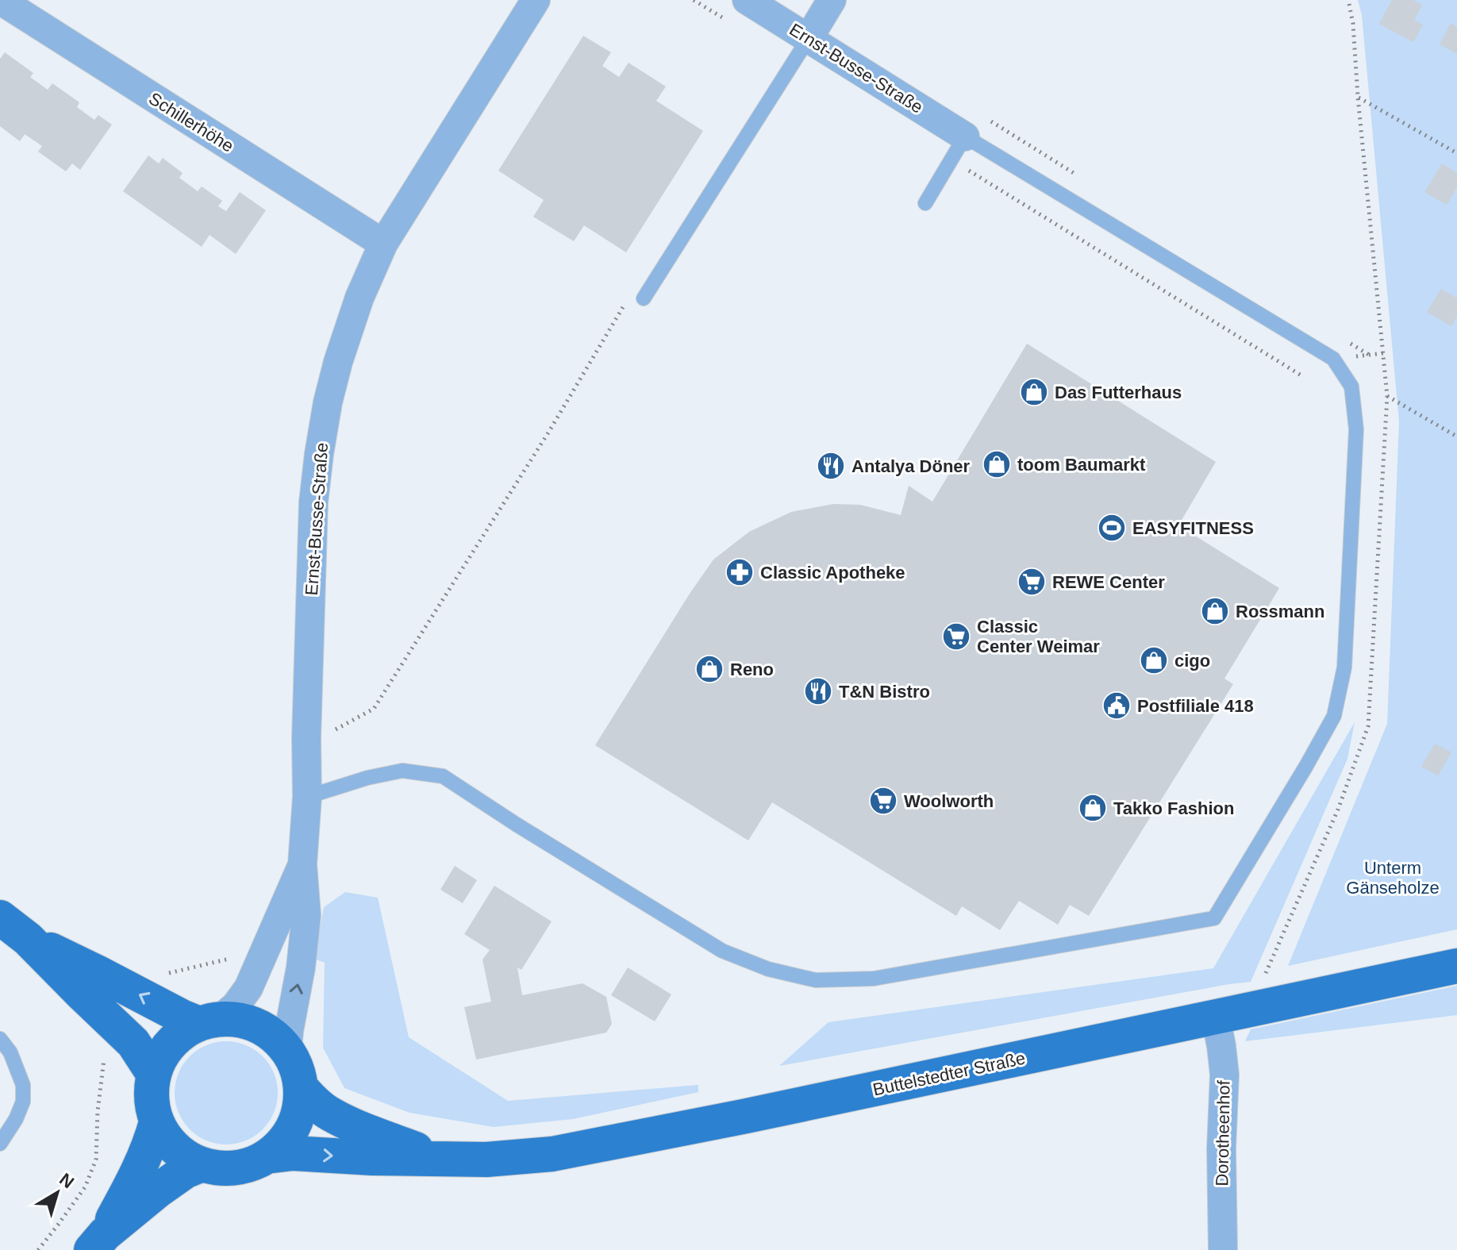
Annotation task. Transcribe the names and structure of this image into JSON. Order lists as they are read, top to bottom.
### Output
{
  "streets": {
    "main road": ["Buttelstedter Straße"],
    "street": ["Ernst-Busse-Straße", "Schillerhöhe", "Dorotheenhof"]
  },
  "crossings": [
    ["Ernst-Busse-Straße", "Schillerhöhe"],
    ["Ernst-Busse-Straße", "Buttelstedter Straße"],
    ["Buttelstedter Straße", "Dorotheenhof"]
  ],
  "parks": ["Unterm Gänseholze"],
  "places": {
    "shop": [
      "Das Futterhaus",
      "toom Baumarkt",
      "Rossmann",
      "cigo",
      "Reno",
      "Takko Fashion"
    ],
    "restaurant": ["Antalya Döner", "T&N Bistro"],
    "sports": ["EASYFITNESS"],
    "pharmacy": ["Classic Apotheke"],
    "supermarket": ["REWE Center", "Classic Center Weimar", "Woolworth"],
    "public building": ["Postfiliale 418"]
  },
  "north": "top right"
}
